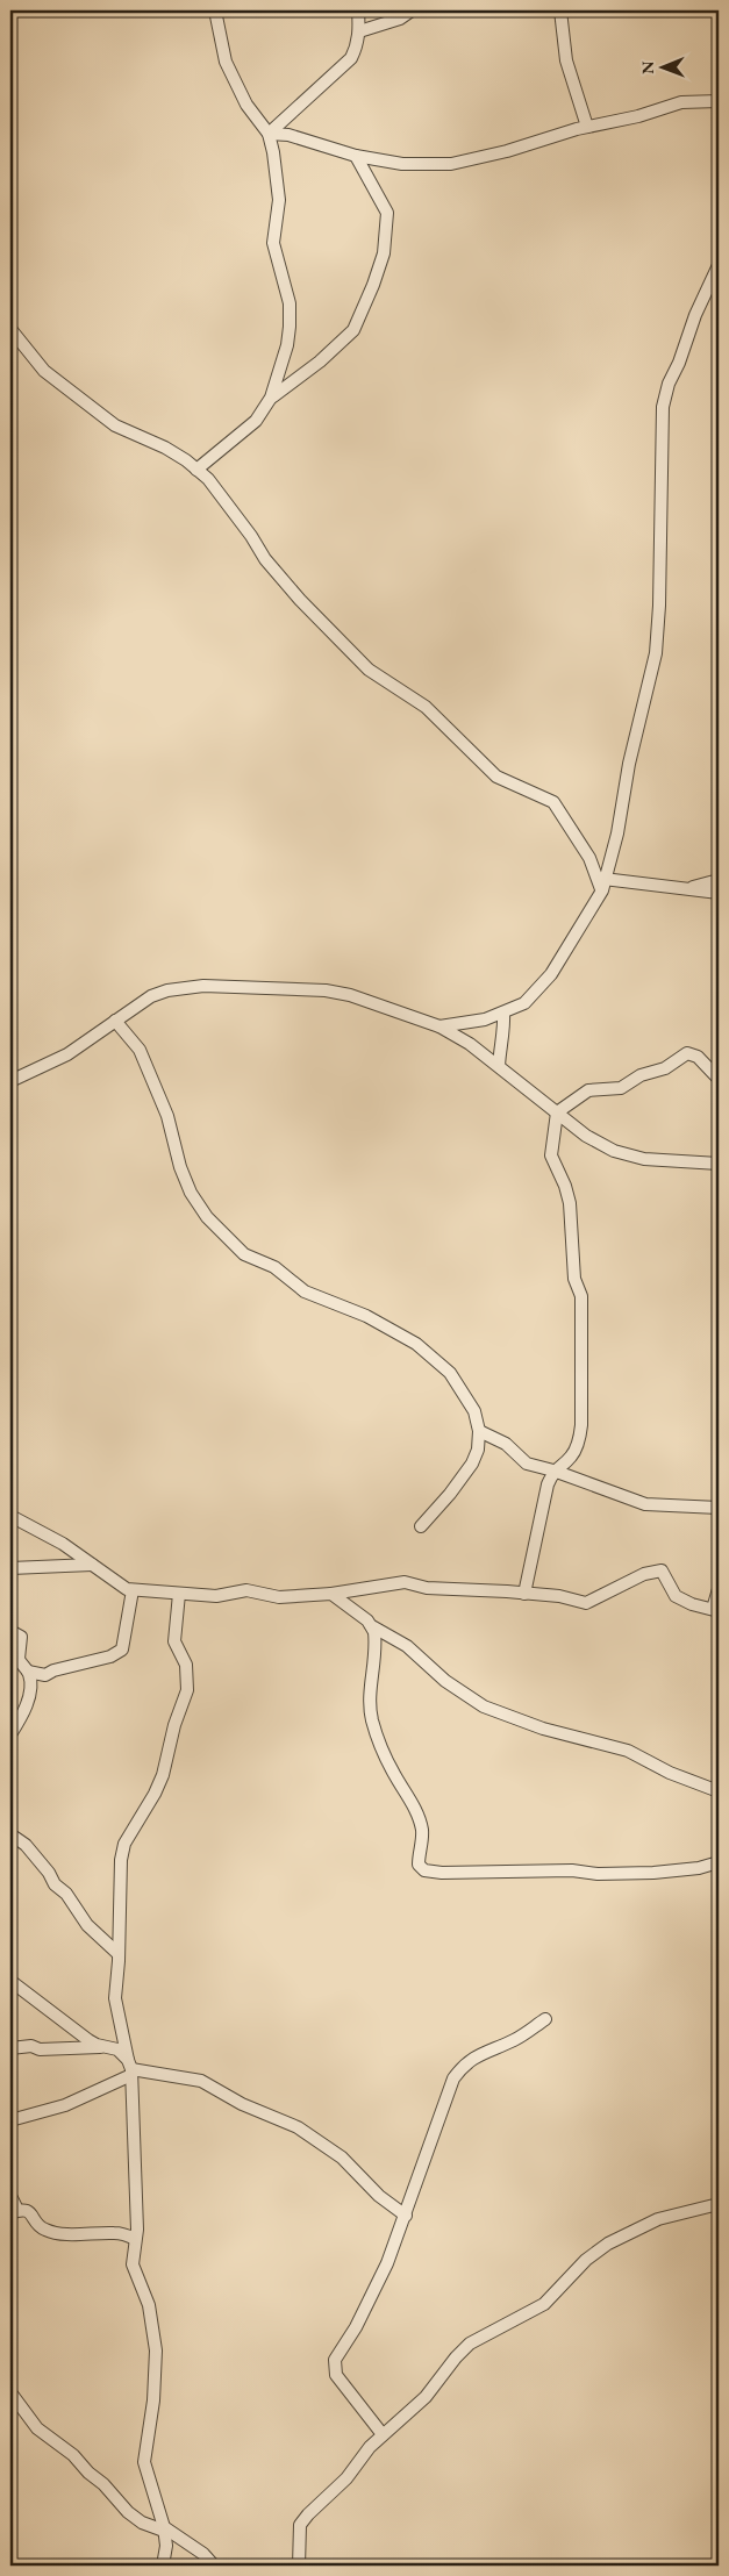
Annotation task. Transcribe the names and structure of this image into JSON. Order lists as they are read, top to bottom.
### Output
{
  "north": "left"
}
